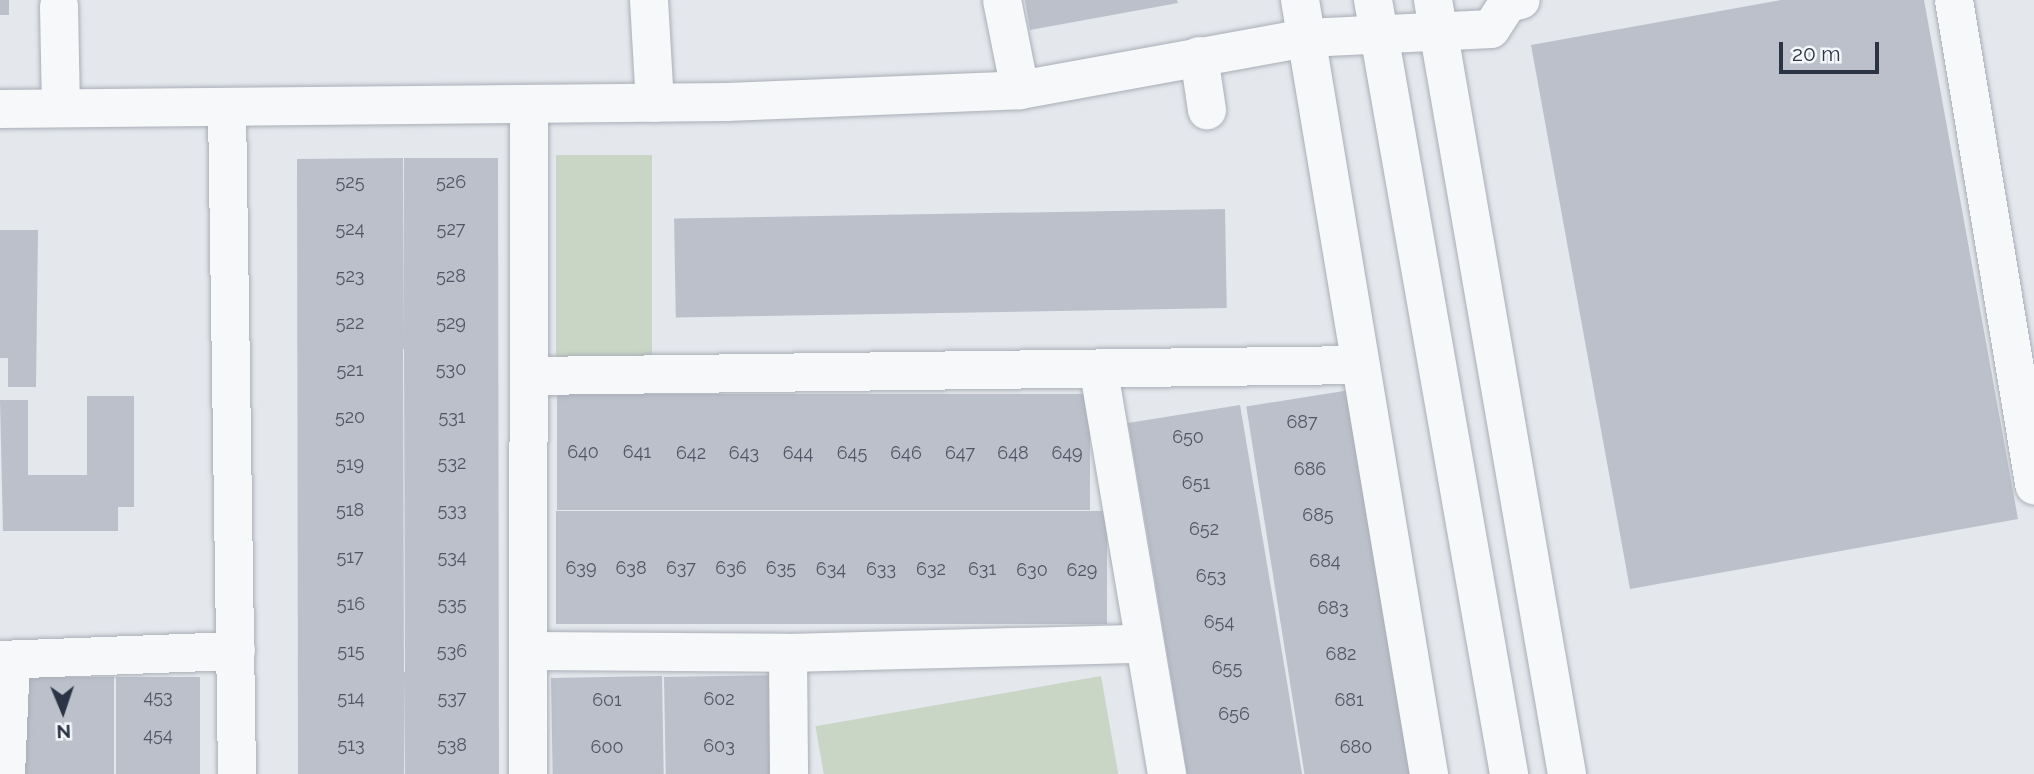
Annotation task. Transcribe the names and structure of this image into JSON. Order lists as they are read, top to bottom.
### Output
{
  "house_numbers": [
    "525",
    "526",
    "524",
    "527",
    "523",
    "528",
    "522",
    "529",
    "530",
    "521",
    "520",
    "531",
    "687",
    "650",
    "640",
    "641",
    "642",
    "643",
    "644",
    "645",
    "646",
    "647",
    "648",
    "649",
    "532",
    "519",
    "686",
    "651",
    "518",
    "533",
    "685",
    "652",
    "517",
    "534",
    "684",
    "639",
    "638",
    "637",
    "636",
    "635",
    "634",
    "633",
    "632",
    "631",
    "630",
    "629",
    "653",
    "516",
    "535",
    "683",
    "654",
    "515",
    "536",
    "682",
    "655",
    "453",
    "514",
    "537",
    "602",
    "601",
    "681",
    "656",
    "454",
    "513",
    "538",
    "603",
    "600",
    "680"
  ],
  "scale_bar": "20 m",
  "north": "bottom"
}
